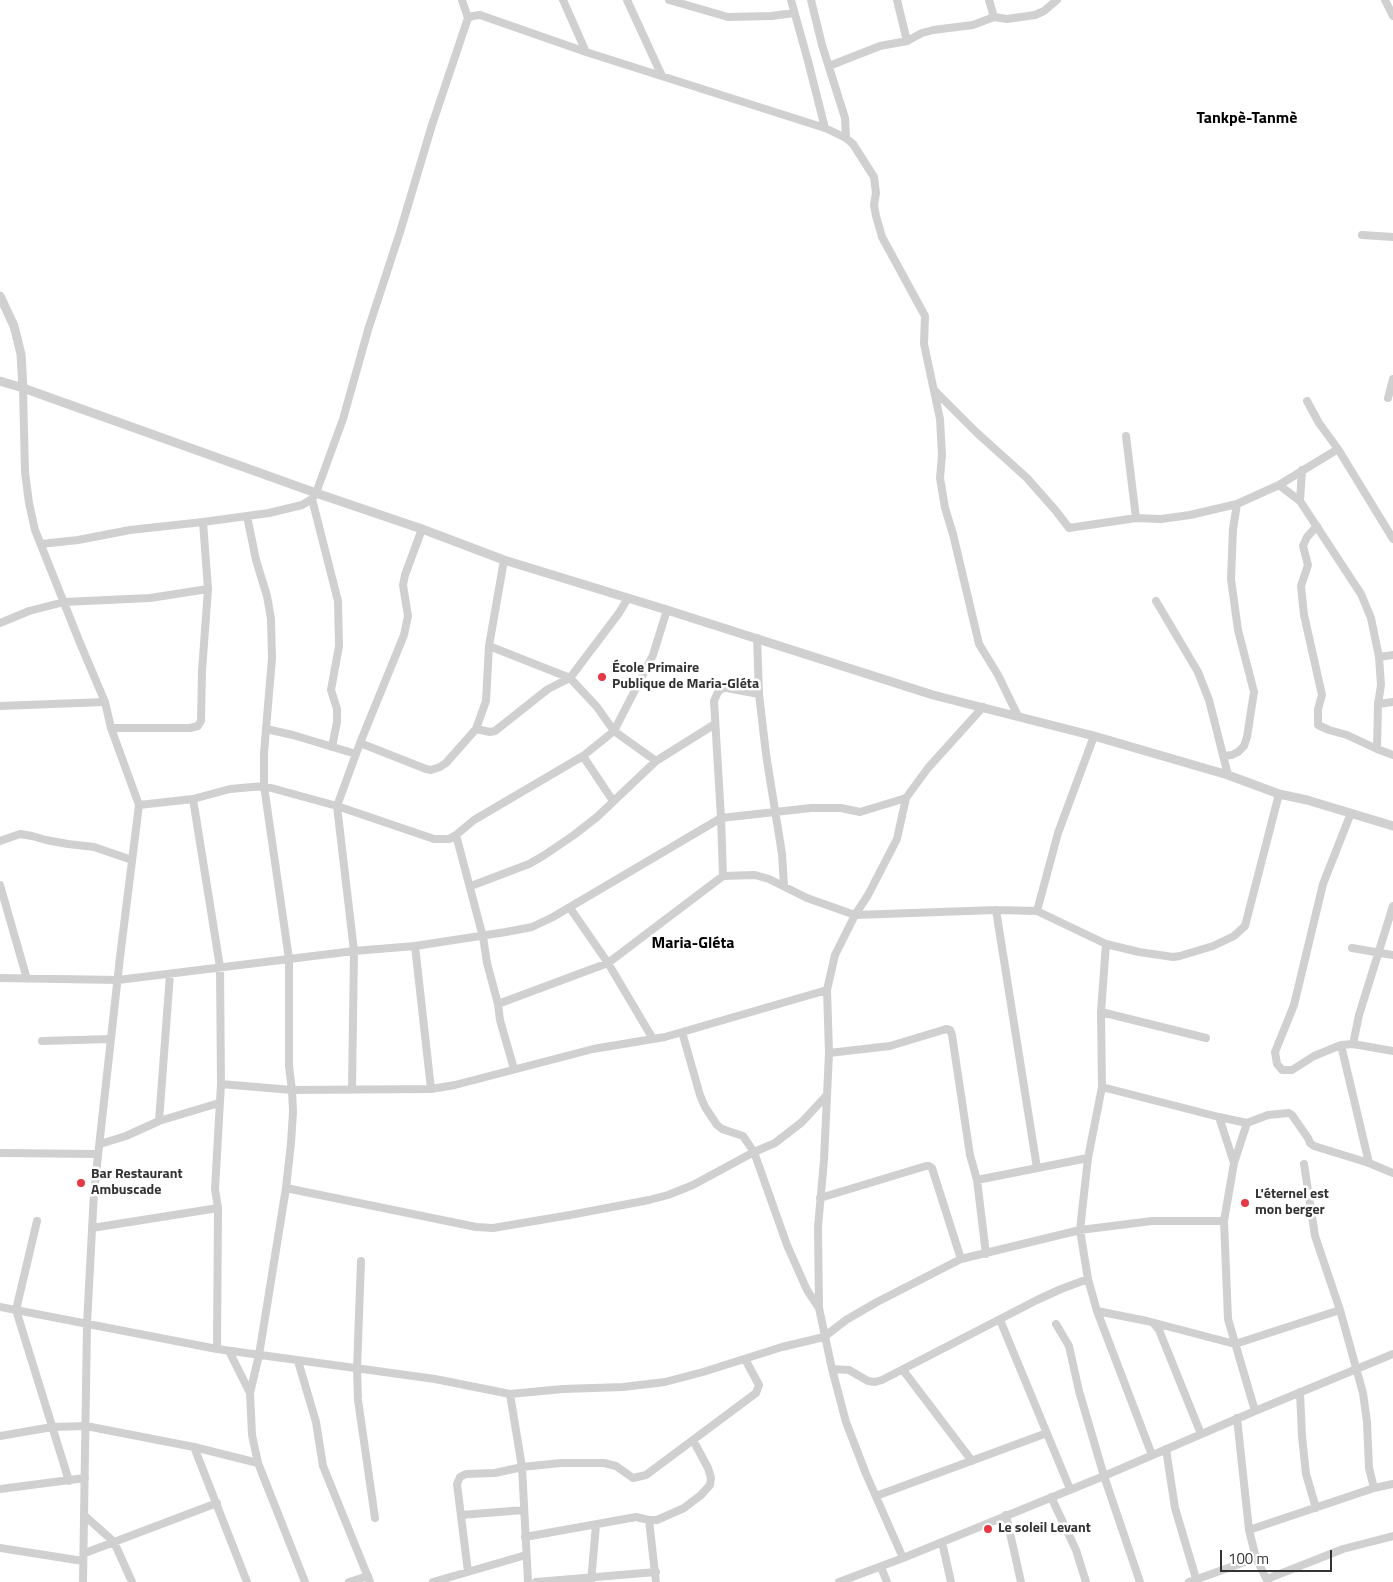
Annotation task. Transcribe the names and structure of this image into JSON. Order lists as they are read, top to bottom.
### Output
{
  "districts": ["Tankpè-Tanmè", "Maria-Gléta"],
  "places": [
    "École Primaire Publique de Maria-Gléta",
    "Bar Restaurant Ambuscade",
    "L'éternel est mon berger",
    "Le soleil Levant"
  ],
  "scale_bar": "100 m"
}
